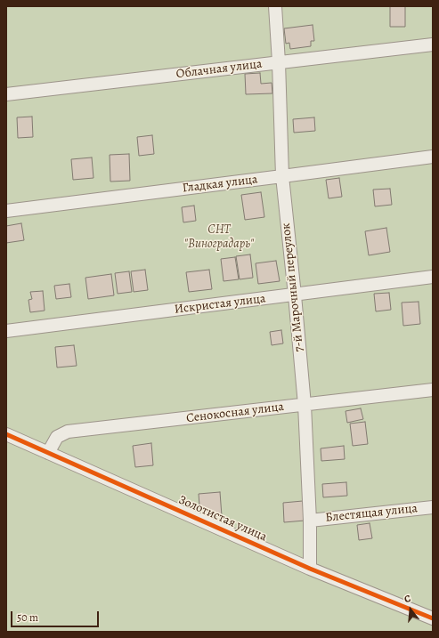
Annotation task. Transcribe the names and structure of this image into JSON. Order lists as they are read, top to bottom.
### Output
{
  "streets": {
    "street": [
      "Облачная улица",
      "Гладкая улица",
      "7-й Марочный переулок",
      "Искристая улица",
      "Сенокосная улица",
      "Блестящая улица",
      "Золотистая улица"
    ]
  },
  "crossings": [
    ["Облачная улица", "7-й Марочный переулок"],
    ["Гладкая улица", "7-й Марочный переулок"],
    ["7-й Марочный переулок", "Искристая улица"],
    ["7-й Марочный переулок", "Сенокосная улица"],
    ["7-й Марочный переулок", "Блестящая улица"],
    ["7-й Марочный переулок", "Золотистая улица"],
    ["Сенокосная улица", "Золотистая улица"]
  ],
  "parks": ["СНТ \"Виноградарь\""],
  "scale_bar": "50 m",
  "north": "top"
}
